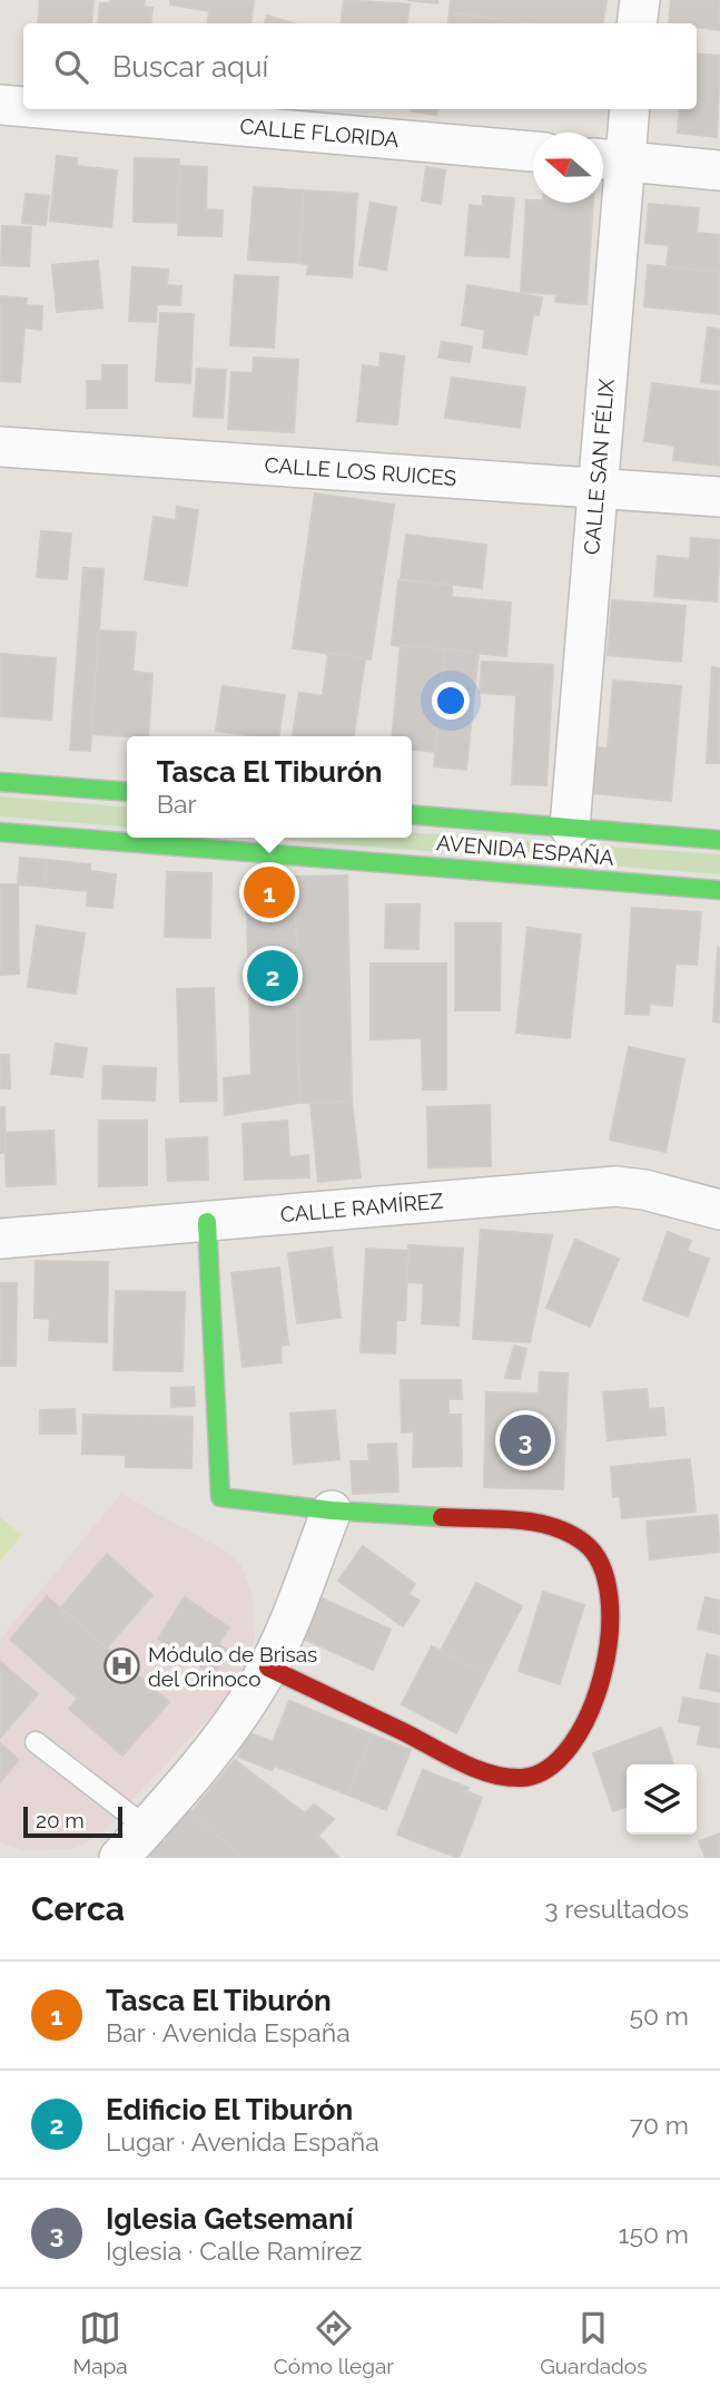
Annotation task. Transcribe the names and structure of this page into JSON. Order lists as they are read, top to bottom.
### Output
{
  "streets": {
    "street": [
      "CALLE FLORIDA",
      "CALLE SAN FÉLIX",
      "CALLE LOS RUICES",
      "AVENIDA ESPAÑA",
      "CALLE RAMÍREZ"
    ]
  },
  "crossings": [
    ["CALLE SAN FÉLIX", "CALLE LOS RUICES"],
    ["CALLE SAN FÉLIX", "AVENIDA ESPAÑA"]
  ],
  "places": {
    "hospital": ["Módulo de Brisas del Orinoco"]
  },
  "scale_bar": "20 m",
  "north": "left",
  "page": {
    "search": "Buscar aquí",
    "popup": ["Tasca El Tiburón", "Bar"],
    "pins": ["1", "2", "3"],
    "scale": "20 m",
    "heading": ["Cerca", "3 resultados"],
    "list": [
      {
        "mark": "1",
        "name": "Tasca El Tiburón",
        "note": "Bar · Avenida España",
        "value": "50 m"
      },
      {
        "mark": "2",
        "name": "Edificio El Tiburón",
        "note": "Lugar · Avenida España",
        "value": "70 m"
      },
      {
        "mark": "3",
        "name": "Iglesia Getsemaní",
        "note": "Iglesia · Calle Ramírez",
        "value": "150 m"
      }
    ],
    "nav": ["Mapa", "Cómo llegar", "Guardados"]
  }
}
